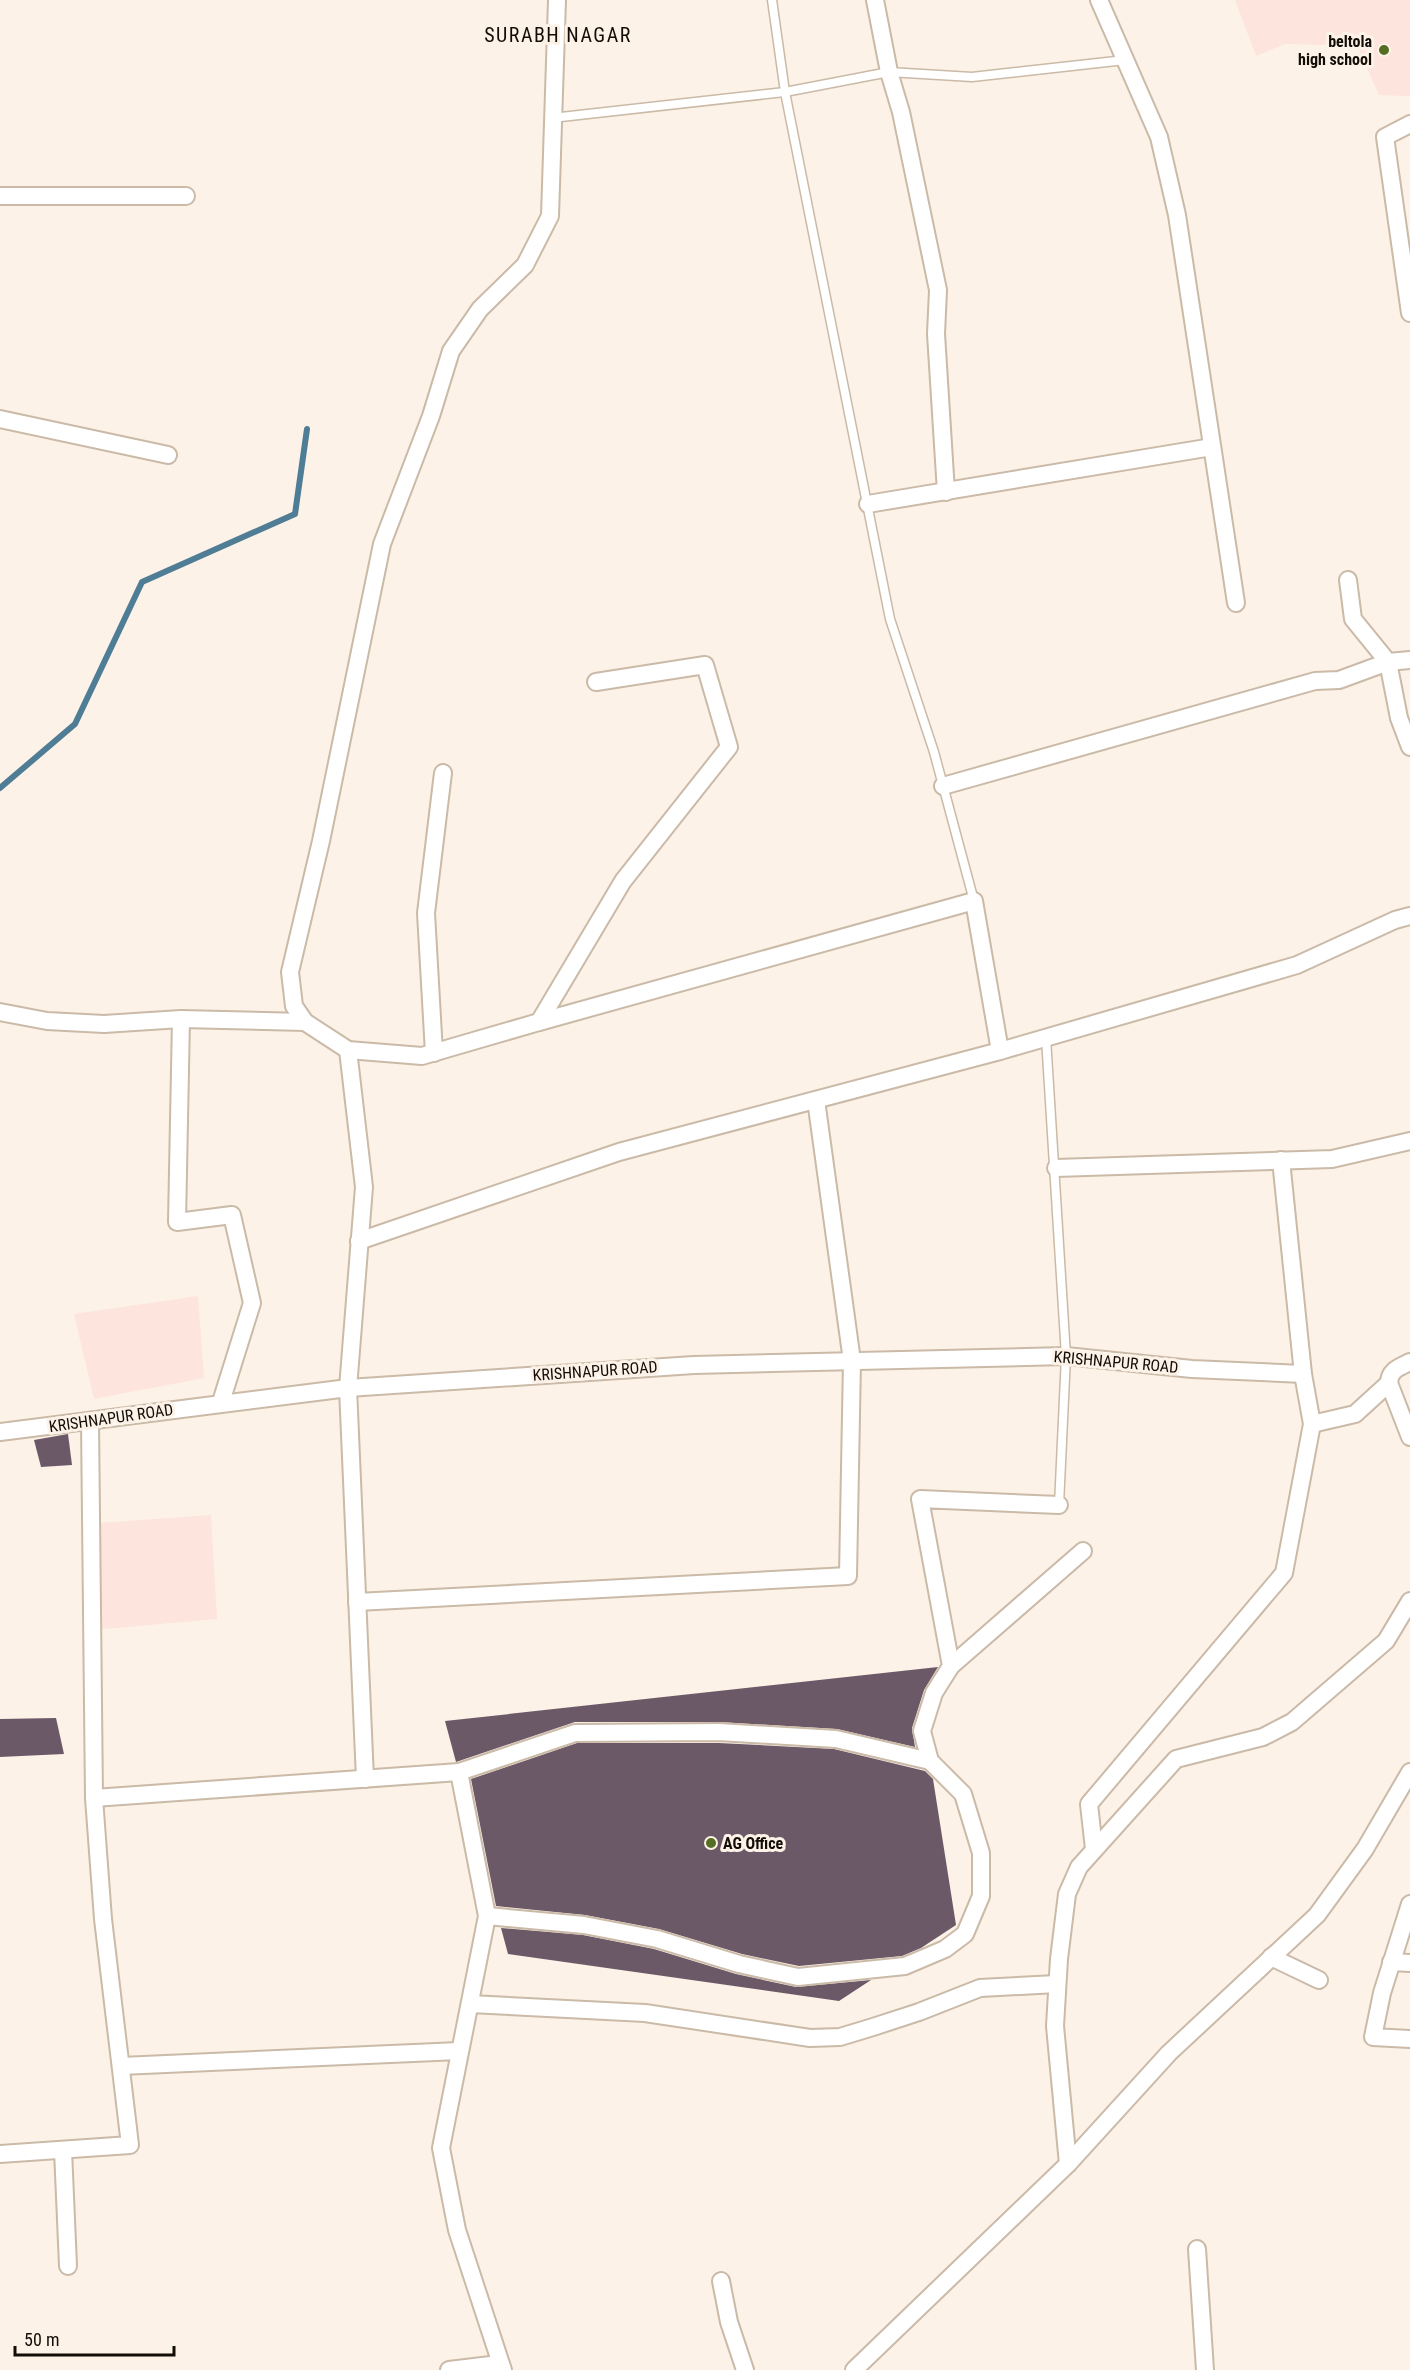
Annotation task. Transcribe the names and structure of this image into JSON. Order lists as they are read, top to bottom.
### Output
{
  "streets": {
    "street": ["KRISHNAPUR ROAD"]
  },
  "districts": ["SURABH NAGAR"],
  "places": ["beltola high school", "AG Office"],
  "scale_bar": "50 m"
}
